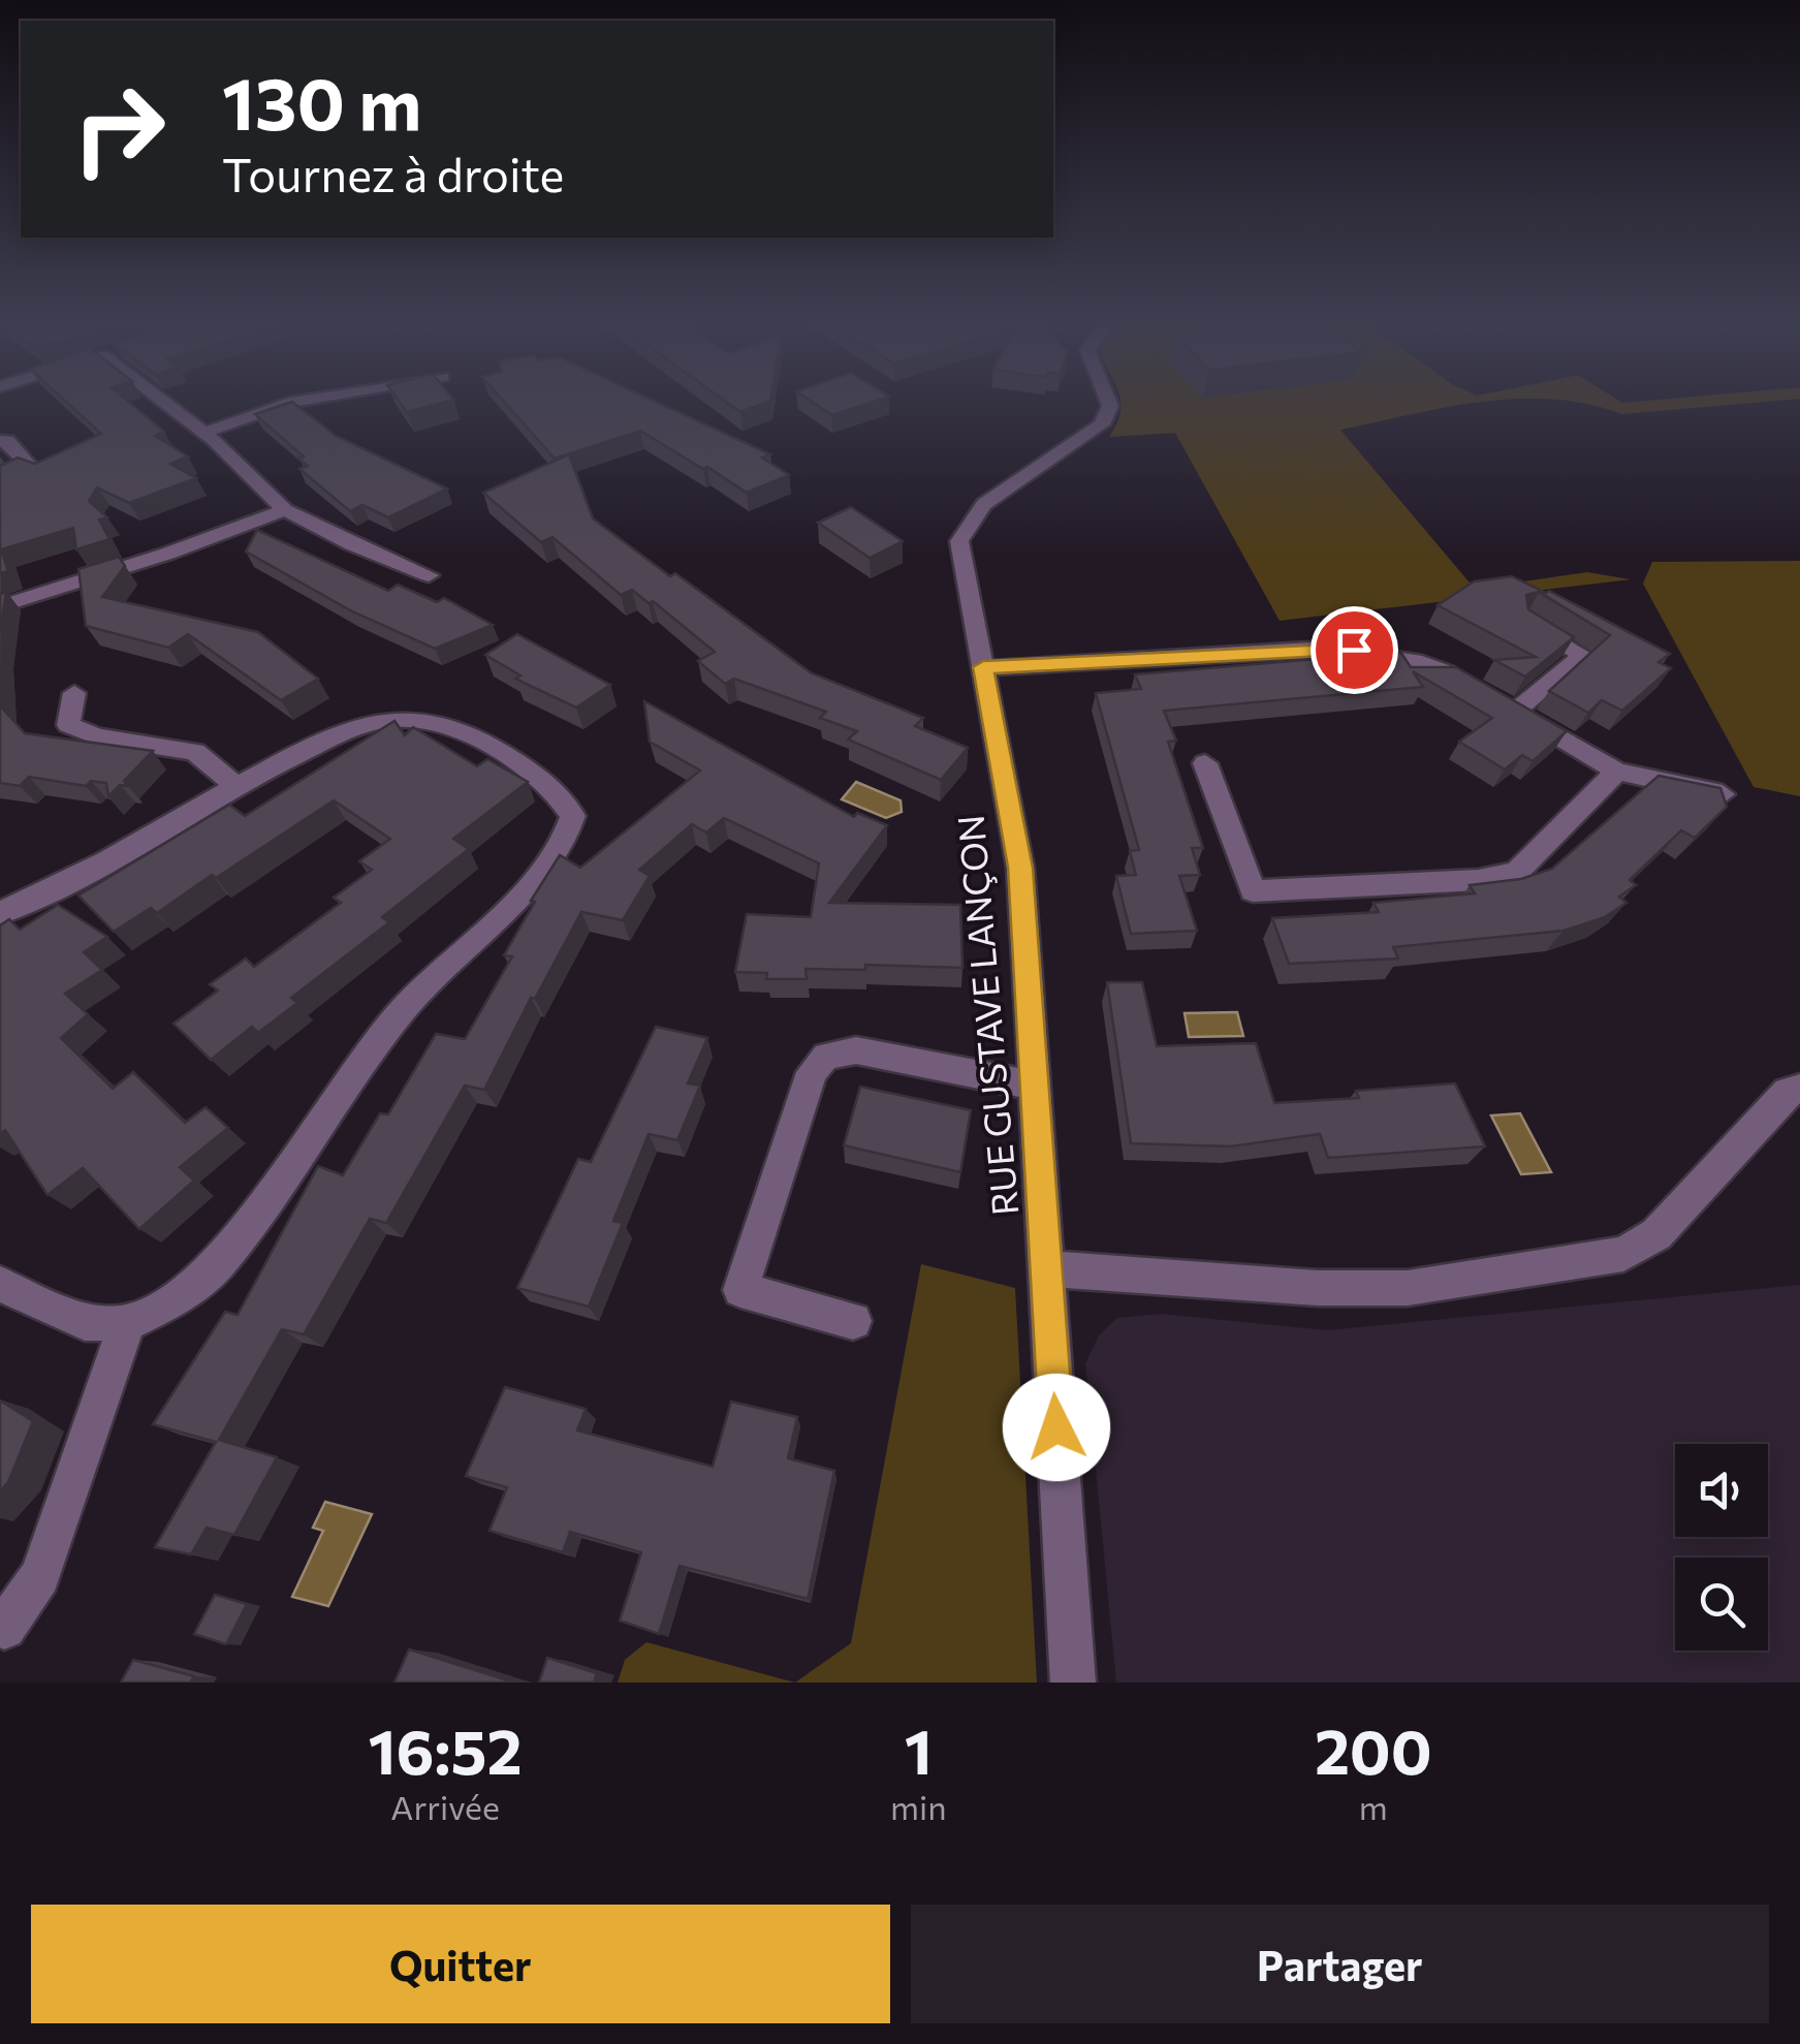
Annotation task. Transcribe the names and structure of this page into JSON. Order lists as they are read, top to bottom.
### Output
{
  "streets": {
    "street": ["RUE GUSTAVE LANÇON"]
  },
  "page": {
    "turn": ["130 m", "Tournez à droite"],
    "eta": [
      "16:52",
      "Arrivée",
      "1",
      "min",
      "200",
      "m"
    ],
    "buttons": ["Quitter", "Partager"]
  }
}
